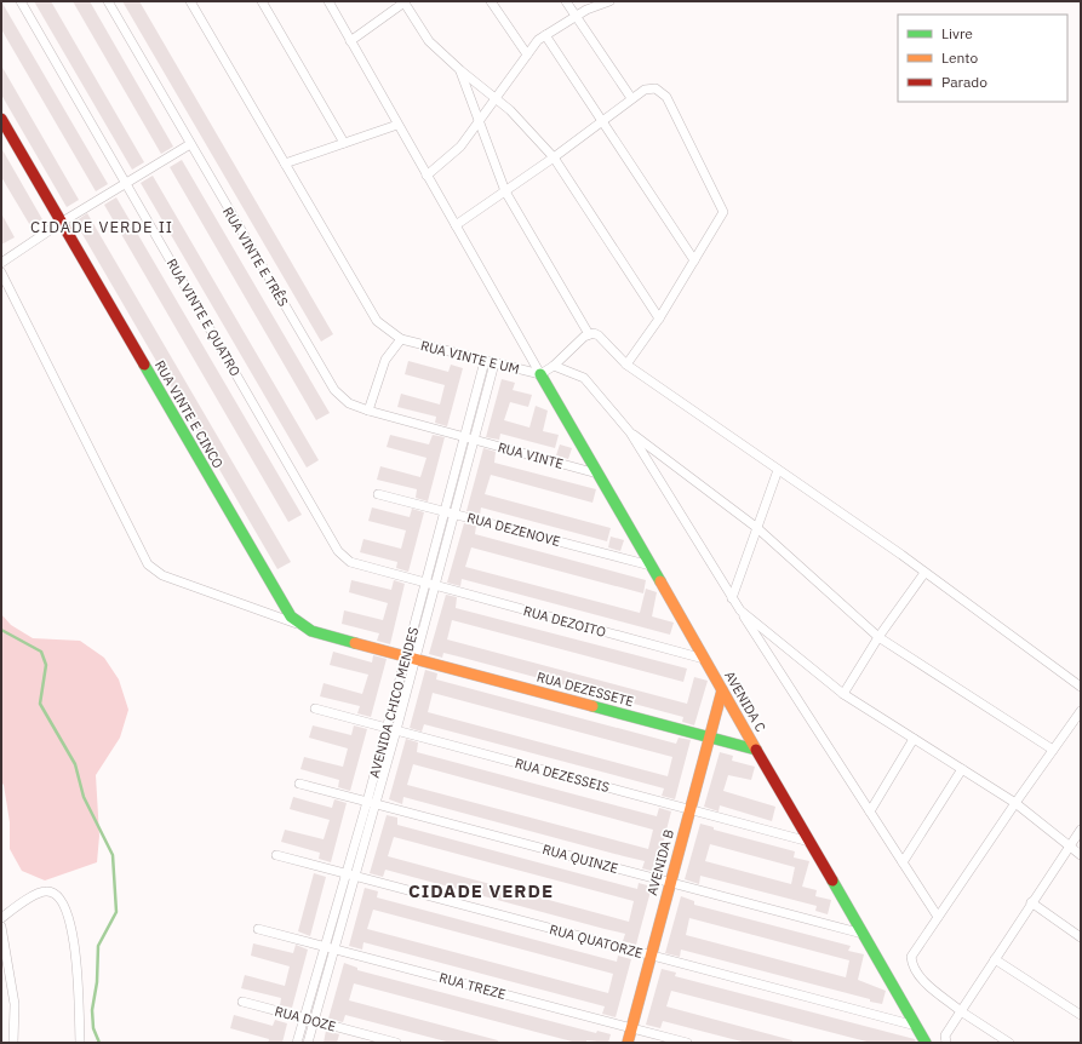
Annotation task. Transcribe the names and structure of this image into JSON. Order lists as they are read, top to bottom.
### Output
{
  "streets": {
    "street": [
      "RUA VINTE E TRÊS",
      "RUA VINTE E QUATRO",
      "RUA VINTE E UM",
      "RUA VINTE E CINCO",
      "RUA VINTE",
      "RUA DEZENOVE",
      "RUA DEZOITO",
      "RUA DEZESSETE",
      "AVENIDA C",
      "AVENIDA CHICO MENDES",
      "RUA DEZESSEIS",
      "RUA QUINZE",
      "AVENIDA B",
      "RUA QUATORZE",
      "RUA TREZE",
      "RUA DOZE"
    ]
  },
  "crossings": [
    ["RUA VINTE E TRÊS", "RUA VINTE"],
    ["RUA VINTE E TRÊS", "AVENIDA CHICO MENDES"],
    ["RUA VINTE E QUATRO", "RUA DEZOITO"],
    ["RUA VINTE E QUATRO", "AVENIDA CHICO MENDES"],
    ["RUA VINTE E UM", "AVENIDA C"],
    ["RUA VINTE E UM", "AVENIDA CHICO MENDES"],
    ["RUA VINTE E CINCO", "RUA DEZESSETE"],
    ["RUA VINTE E CINCO", "AVENIDA CHICO MENDES"],
    ["RUA VINTE", "AVENIDA C"],
    ["RUA VINTE", "AVENIDA CHICO MENDES"],
    ["RUA DEZENOVE", "AVENIDA C"],
    ["RUA DEZENOVE", "AVENIDA CHICO MENDES"],
    ["RUA DEZOITO", "AVENIDA C"],
    ["RUA DEZOITO", "AVENIDA CHICO MENDES"],
    ["RUA DEZESSETE", "AVENIDA C"],
    ["RUA DEZESSETE", "AVENIDA CHICO MENDES"],
    ["RUA DEZESSETE", "AVENIDA B"],
    ["AVENIDA C", "RUA DEZESSEIS"],
    ["AVENIDA C", "RUA QUINZE"],
    ["AVENIDA C", "AVENIDA B"],
    ["AVENIDA C", "RUA QUATORZE"],
    ["AVENIDA CHICO MENDES", "RUA DEZESSEIS"],
    ["AVENIDA CHICO MENDES", "RUA QUINZE"],
    ["AVENIDA CHICO MENDES", "RUA QUATORZE"],
    ["AVENIDA CHICO MENDES", "RUA TREZE"],
    ["AVENIDA CHICO MENDES", "RUA DOZE"],
    ["RUA DEZESSEIS", "AVENIDA B"],
    ["RUA QUINZE", "AVENIDA B"],
    ["AVENIDA B", "RUA QUATORZE"],
    ["AVENIDA B", "RUA TREZE"]
  ],
  "districts": ["CIDADE VERDE II", "CIDADE VERDE"],
  "legend": ["Livre", "Lento", "Parado"]
}
